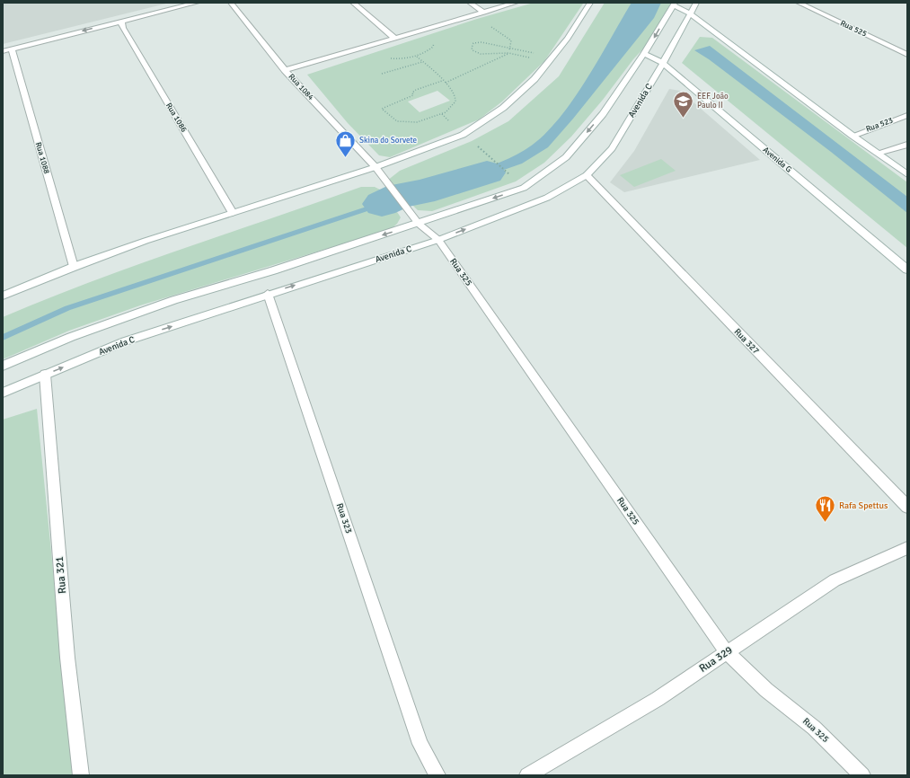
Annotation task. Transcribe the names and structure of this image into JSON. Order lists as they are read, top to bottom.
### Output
{
  "streets": {
    "street": [
      "Rua 525",
      "Rua 1084",
      "Avenida C",
      "Rua 1086",
      "Rua 523",
      "Rua 1088",
      "Avenida G",
      "Rua 325",
      "Rua 327",
      "Rua 323",
      "Rua 321",
      "Rua 329"
    ]
  },
  "crossings": [
    ["Rua 1084", "Rua 325"],
    ["Avenida C", "Avenida G"],
    ["Avenida C", "Rua 325"],
    ["Avenida C", "Rua 327"],
    ["Avenida C", "Rua 323"],
    ["Avenida C", "Rua 321"],
    ["Rua 325", "Rua 329"]
  ],
  "places": {
    "school or university": ["EEF João Paulo II"],
    "shop": ["Skina do Sorvete"],
    "restaurant": ["Rafa Spettus"]
  }
}
